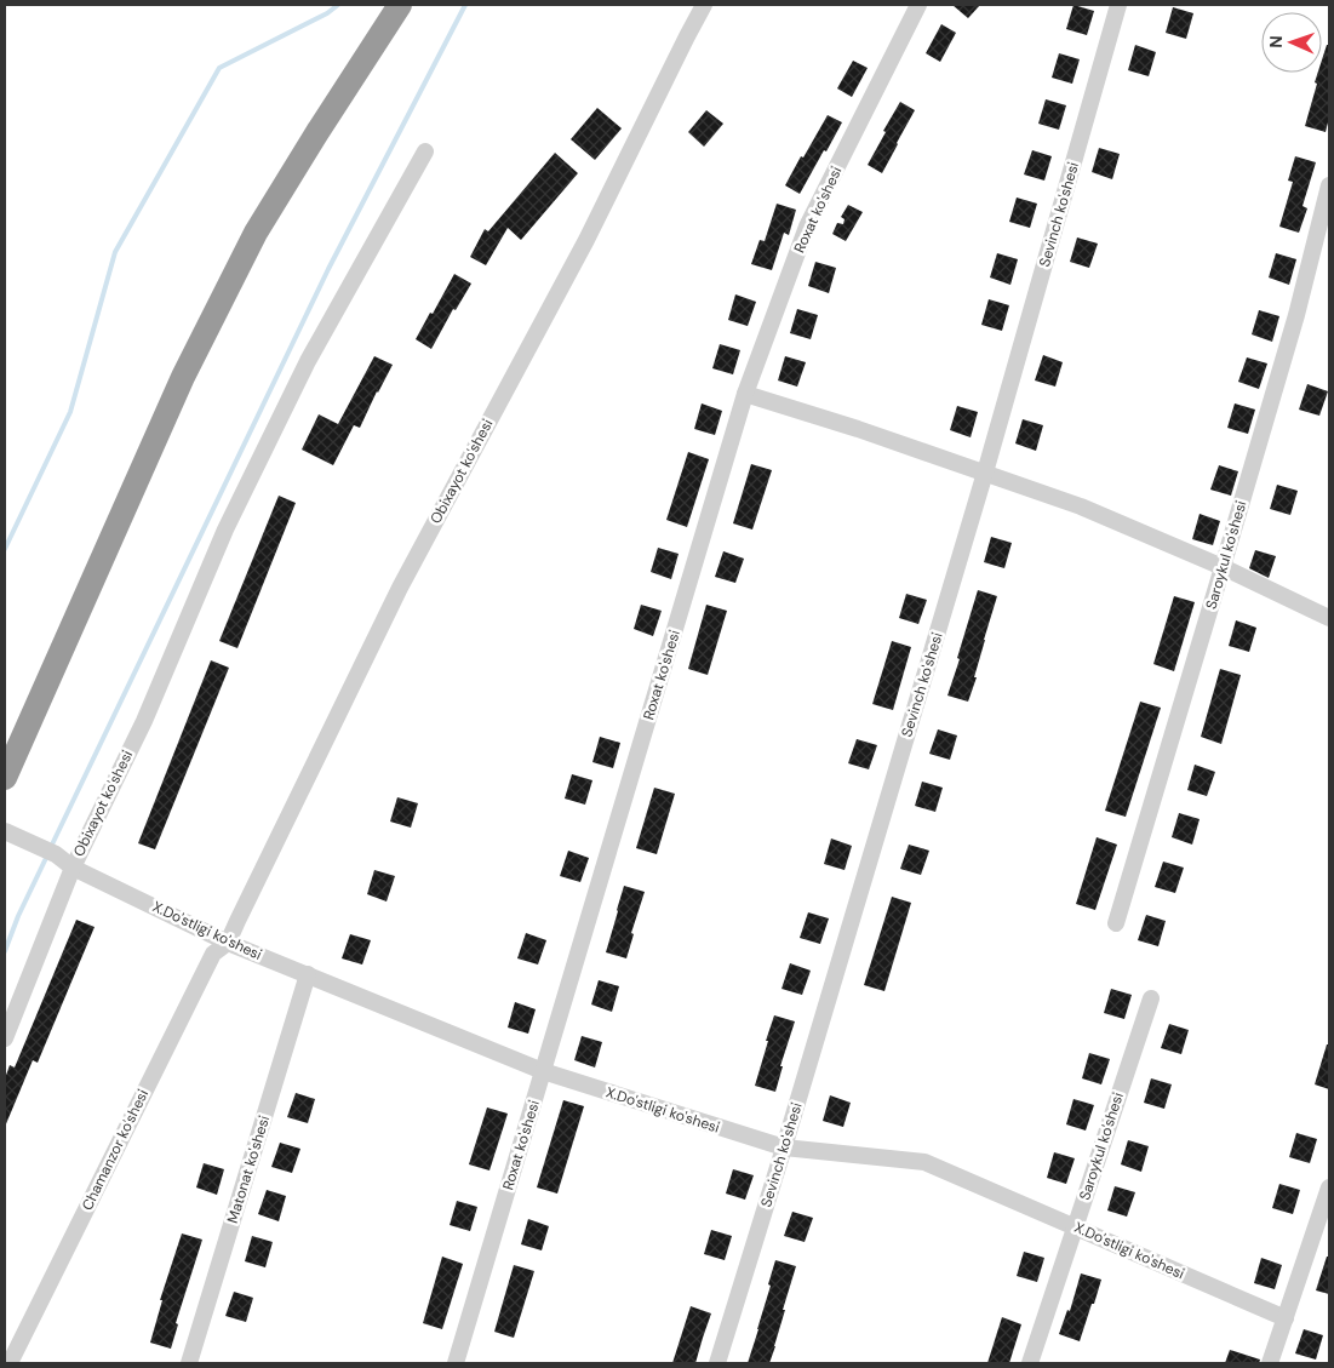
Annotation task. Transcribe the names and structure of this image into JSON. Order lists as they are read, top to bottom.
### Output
{
  "streets": {
    "street": [
      "Roxat ko'shesi",
      "Sevinch ko'shesi",
      "Obixayot ko'shesi",
      "Saroykul ko'shesi",
      "X.Do'stligi ko'shesi",
      "Chamanzor ko'shesi",
      "Matonat ko'shesi"
    ]
  },
  "crossings": [
    ["Roxat ko'shesi", "X.Do'stligi ko'shesi"],
    ["Sevinch ko'shesi", "X.Do'stligi ko'shesi"],
    ["Obixayot ko'shesi", "X.Do'stligi ko'shesi"],
    ["Obixayot ko'shesi", "Chamanzor ko'shesi"],
    ["Saroykul ko'shesi", "X.Do'stligi ko'shesi"],
    ["X.Do'stligi ko'shesi", "Chamanzor ko'shesi"],
    ["X.Do'stligi ko'shesi", "Matonat ko'shesi"]
  ],
  "north": "left"
}
